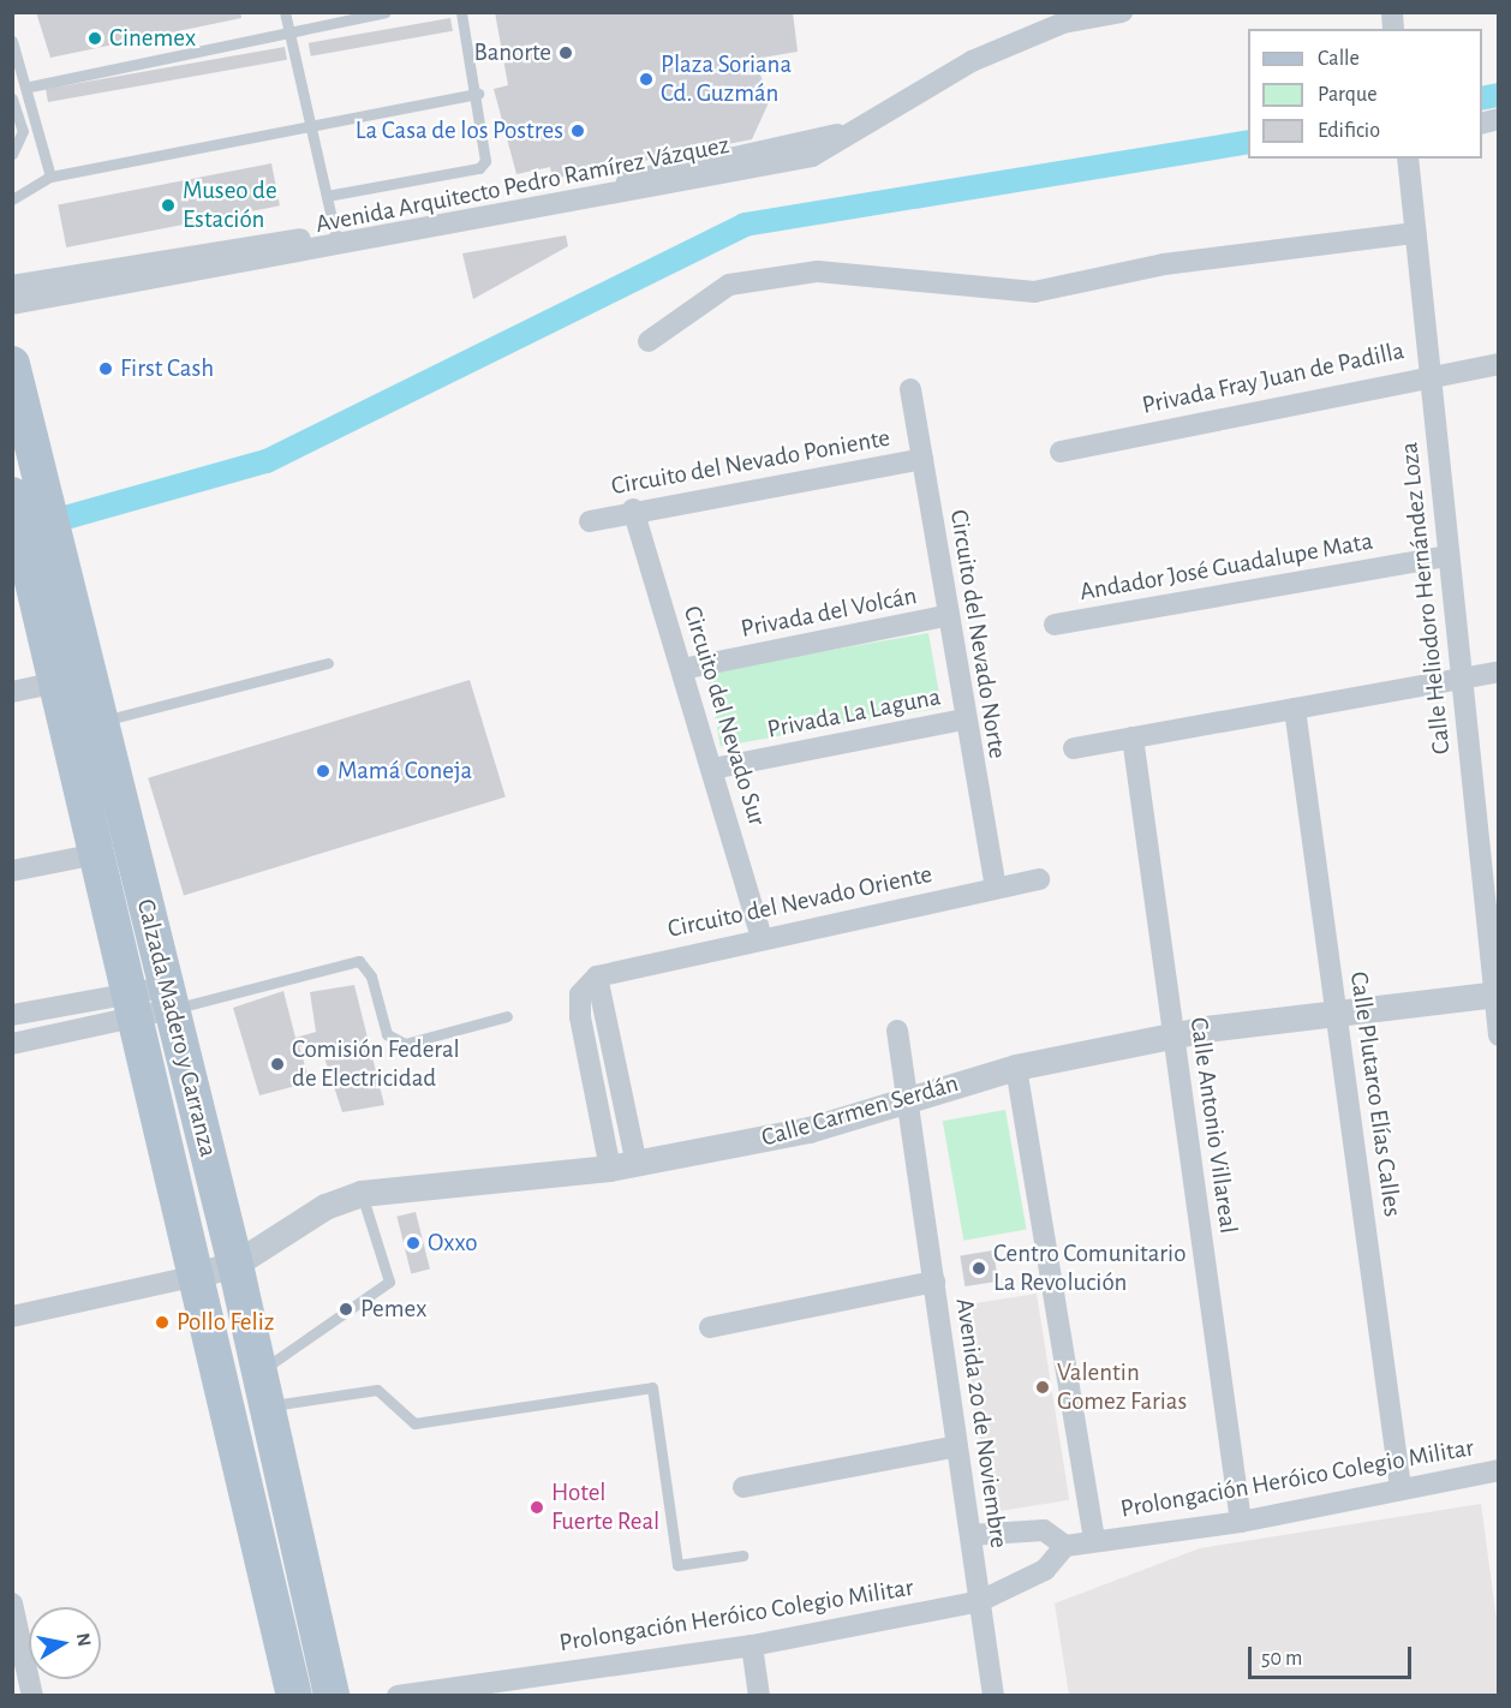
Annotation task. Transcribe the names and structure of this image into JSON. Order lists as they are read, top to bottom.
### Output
{
  "streets": {
    "main road": ["Calzada Madero y Carranza"],
    "street": [
      "Avenida Arquitecto Pedro Ramírez Vázquez",
      "Privada Fray Juan de Padilla",
      "Circuito del Nevado Poniente",
      "Andador José Guadalupe Mata",
      "Calle Heliodoro Hernández Loza",
      "Privada del Volcán",
      "Circuito del Nevado Norte",
      "Privada La Laguna",
      "Circuito del Nevado Sur",
      "Circuito del Nevado Oriente",
      "Calle Plutarco Elías Calles",
      "Calle Carmen Serdán",
      "Calle Antonio Villareal",
      "Avenida 20 de Noviembre",
      "Prolongación Heróico Colegio Militar"
    ]
  },
  "crossings": [
    ["Privada Fray Juan de Padilla", "Calle Heliodoro Hernández Loza"],
    ["Circuito del Nevado Poniente", "Circuito del Nevado Norte"],
    ["Circuito del Nevado Poniente", "Circuito del Nevado Sur"],
    ["Andador José Guadalupe Mata", "Calle Heliodoro Hernández Loza"],
    ["Calle Heliodoro Hernández Loza", "Calle Carmen Serdán"],
    ["Privada del Volcán", "Circuito del Nevado Norte"],
    ["Privada del Volcán", "Circuito del Nevado Sur"],
    ["Circuito del Nevado Norte", "Privada La Laguna"],
    ["Circuito del Nevado Norte", "Circuito del Nevado Oriente"],
    ["Privada La Laguna", "Circuito del Nevado Sur"],
    ["Circuito del Nevado Sur", "Circuito del Nevado Oriente"],
    ["Calzada Madero y Carranza", "Calle Carmen Serdán"],
    ["Calle Plutarco Elías Calles", "Calle Carmen Serdán"],
    ["Calle Plutarco Elías Calles", "Prolongación Heróico Colegio Militar"],
    ["Calle Carmen Serdán", "Calle Antonio Villareal"],
    ["Calle Carmen Serdán", "Avenida 20 de Noviembre"],
    ["Calle Antonio Villareal", "Prolongación Heróico Colegio Militar"],
    ["Avenida 20 de Noviembre", "Prolongación Heróico Colegio Militar"]
  ],
  "places": [
    "Cinemex",
    "Banorte",
    "Plaza Soriana Cd. Guzmán",
    "La Casa de los Postres",
    "Museo de Estación",
    "First Cash",
    "Mamá Coneja",
    "Comisión Federal de Electricidad",
    "Oxxo",
    "Centro Comunitario La Revolución",
    "Pemex",
    "Pollo Feliz",
    "Valentin Gomez Farias",
    "Hotel Fuerte Real"
  ],
  "legend": ["Calle", "Parque", "Edificio"],
  "scale_bar": "50 m",
  "north": "right"
}
